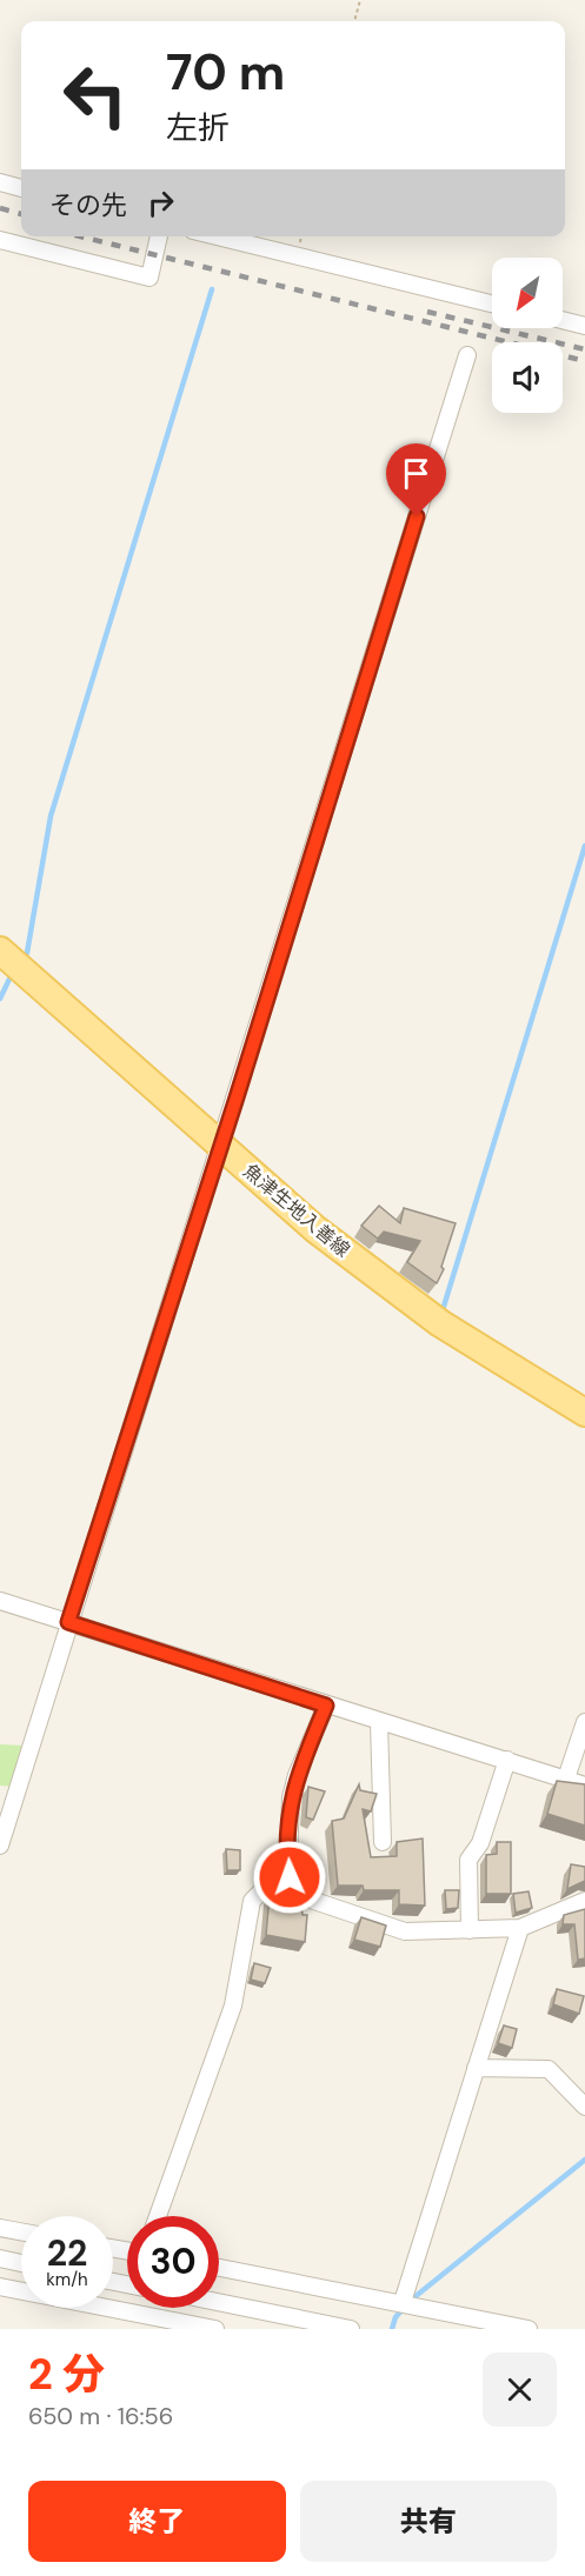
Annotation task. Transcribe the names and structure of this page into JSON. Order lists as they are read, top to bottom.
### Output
{
  "streets": {
    "main road": ["魚津生地入善線"]
  },
  "north": "bottom left",
  "page": {
    "turn": ["70 m", "左折"],
    "then": "その先",
    "speed": "22 km/h",
    "limit": "30",
    "heading": ["2 分", "650 m · 16:56"],
    "buttons": ["終了", "共有"]
  }
}
